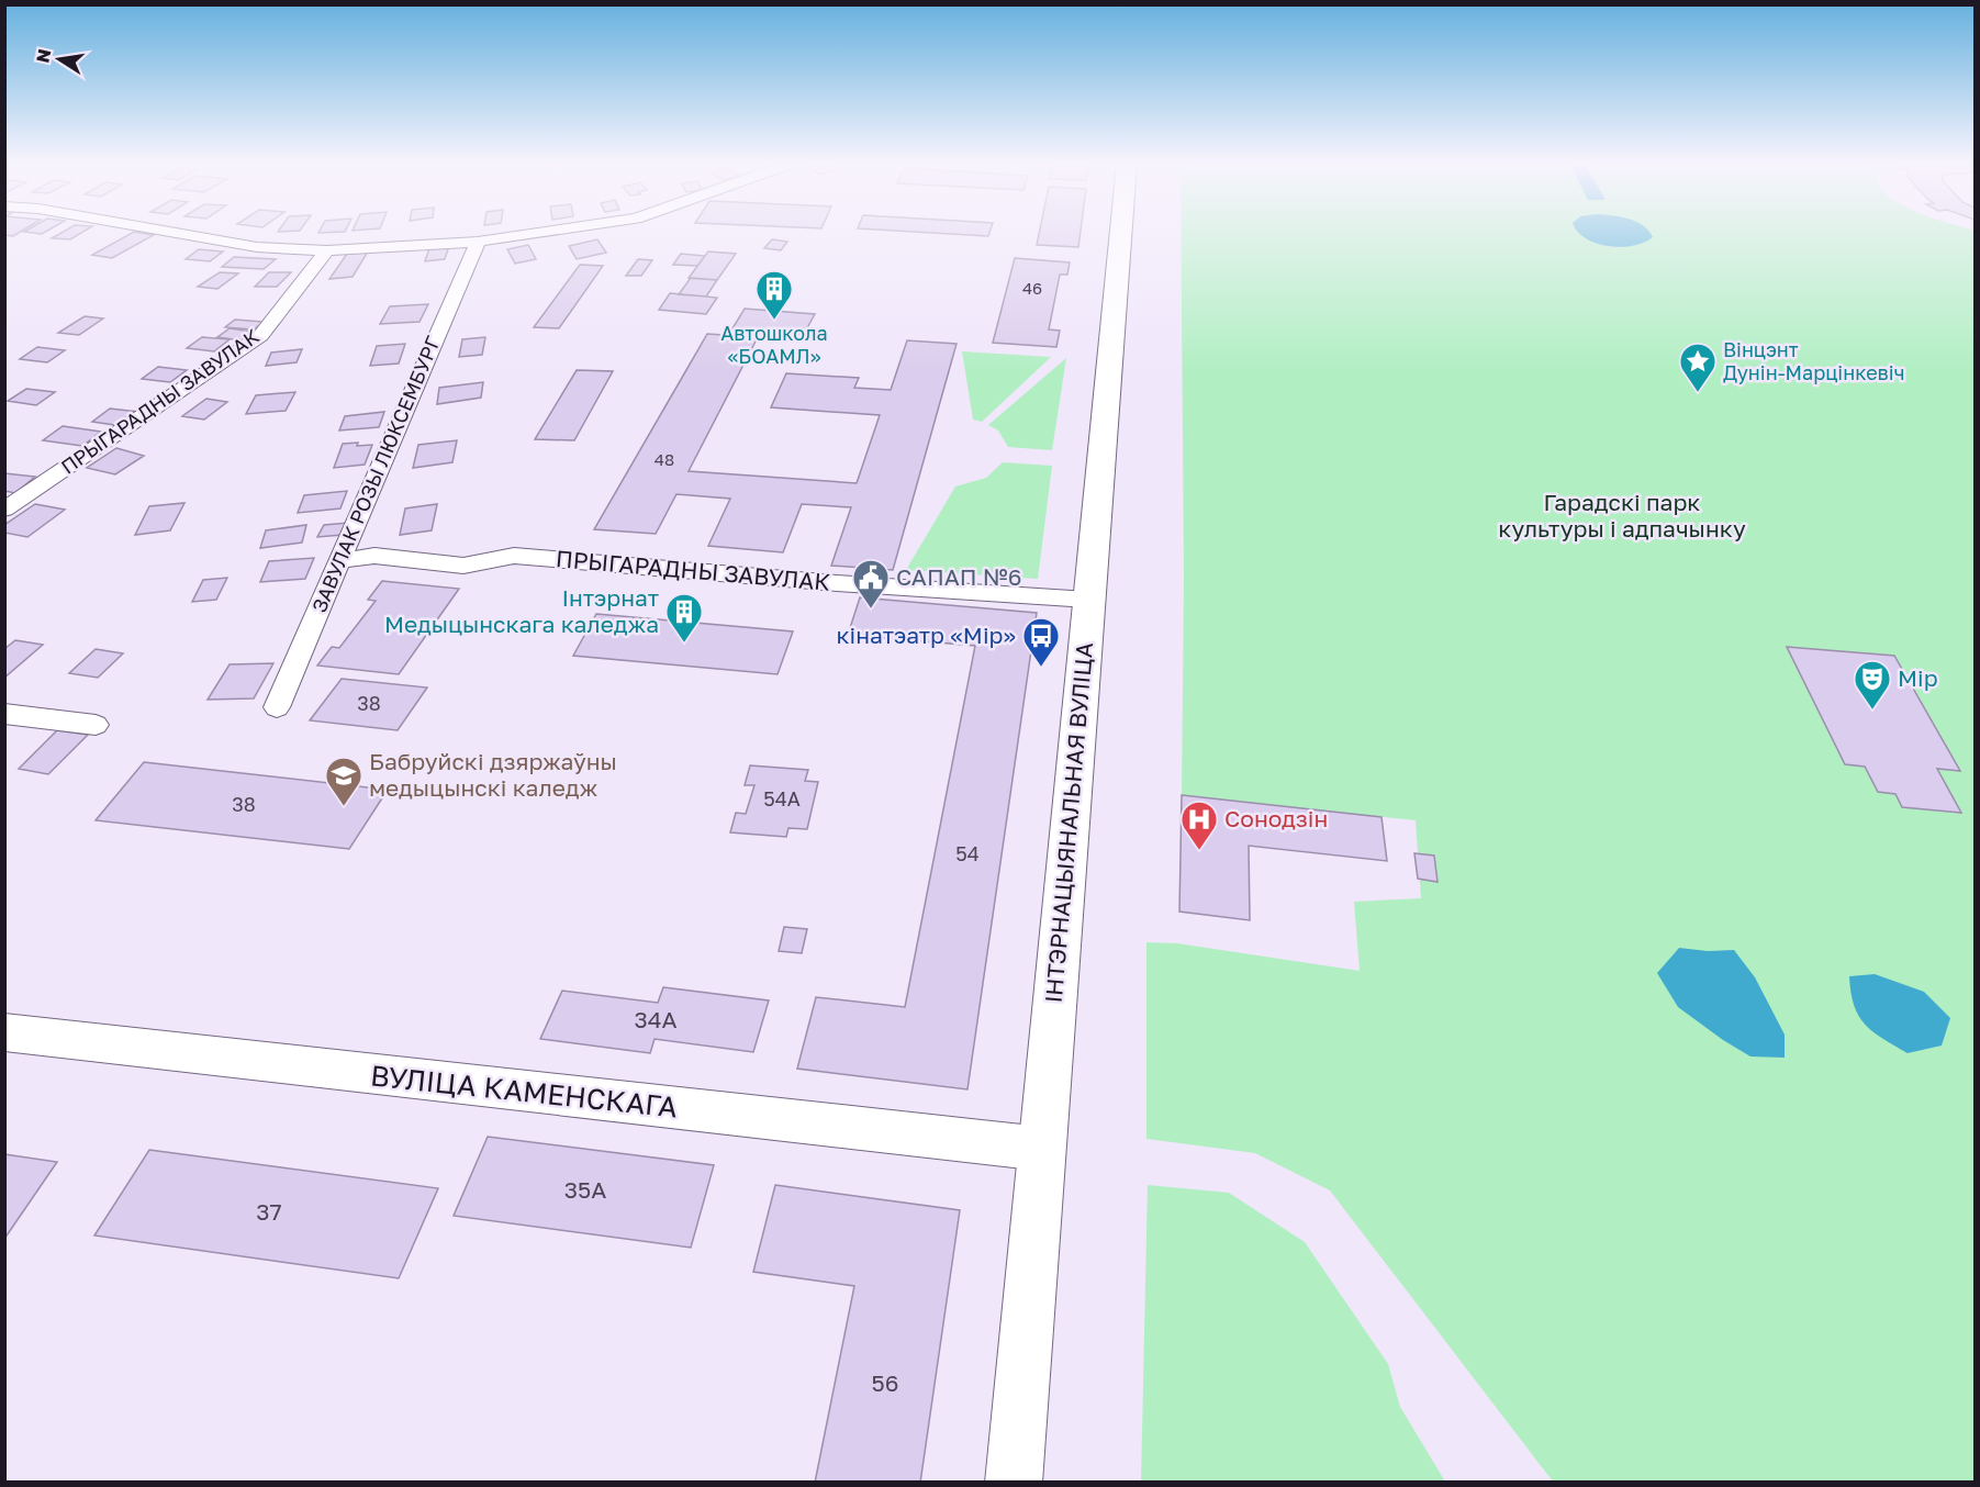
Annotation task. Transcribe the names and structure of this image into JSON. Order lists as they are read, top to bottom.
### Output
{
  "streets": {
    "main road": ["ІНТЭРНАЦЫЯНАЛЬНАЯ ВУЛІЦА"],
    "street": ["ПРЫГАРАДНЫ ЗАВУЛАК", "ЗАВУЛАК РОЗЫ ЛЮКСЕМБУРГ", "ВУЛІЦА КАМЕНСКАГА"]
  },
  "crossings": [
    ["ПРЫГАРАДНЫ ЗАВУЛАК", "ЗАВУЛАК РОЗЫ ЛЮКСЕМБУРГ"],
    ["ПРЫГАРАДНЫ ЗАВУЛАК", "ІНТЭРНАЦЫЯНАЛЬНАЯ ВУЛІЦА"],
    ["ІНТЭРНАЦЫЯНАЛЬНАЯ ВУЛІЦА", "ВУЛІЦА КАМЕНСКАГА"]
  ],
  "parks": ["Гарадскі парк культуры і адпачынку"],
  "places": {
    "building": ["Автошкола «БОАМЛ»", "Інтэрнат Медыцынскага каледжа"],
    "place": ["Вінцэнт Дунін-Марцінкевіч"],
    "public building": ["САПАП №6"],
    "bus stop": ["кінатэатр «Мір»"],
    "theatre": ["Мір"],
    "school or university": ["Бабруйскі дзяржаўны медыцынскі каледж"],
    "hospital": ["Сонодзін"]
  },
  "house_numbers": [
    "46",
    "48",
    "38",
    "54А",
    "38",
    "54",
    "34А",
    "35А",
    "37",
    "56"
  ],
  "north": "left"
}
